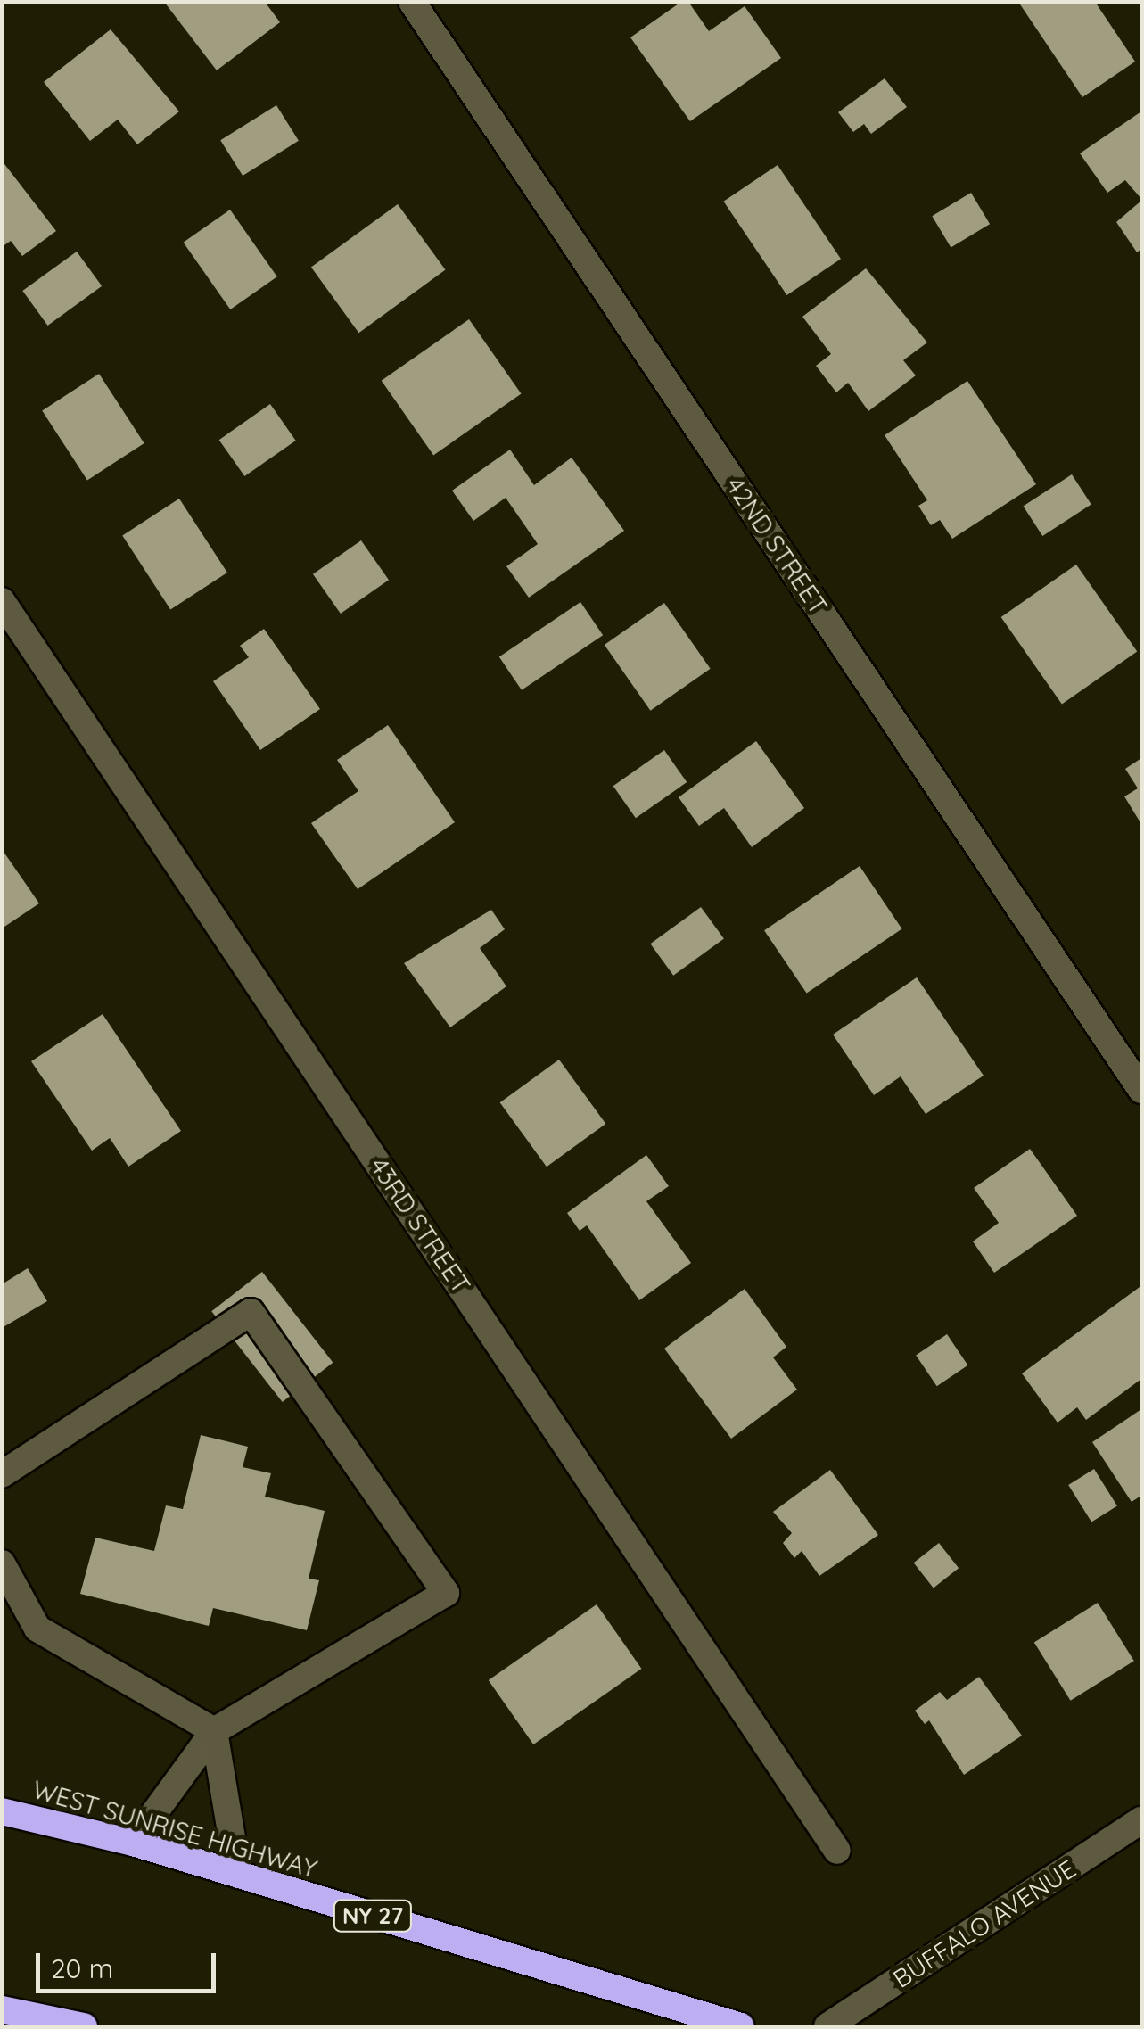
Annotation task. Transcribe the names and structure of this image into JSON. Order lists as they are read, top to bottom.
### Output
{
  "streets": {
    "highway": ["WEST SUNRISE HIGHWAY", "NY 27"],
    "street": ["42ND STREET", "43RD STREET", "BUFFALO AVENUE"]
  },
  "scale_bar": "20 m"
}
